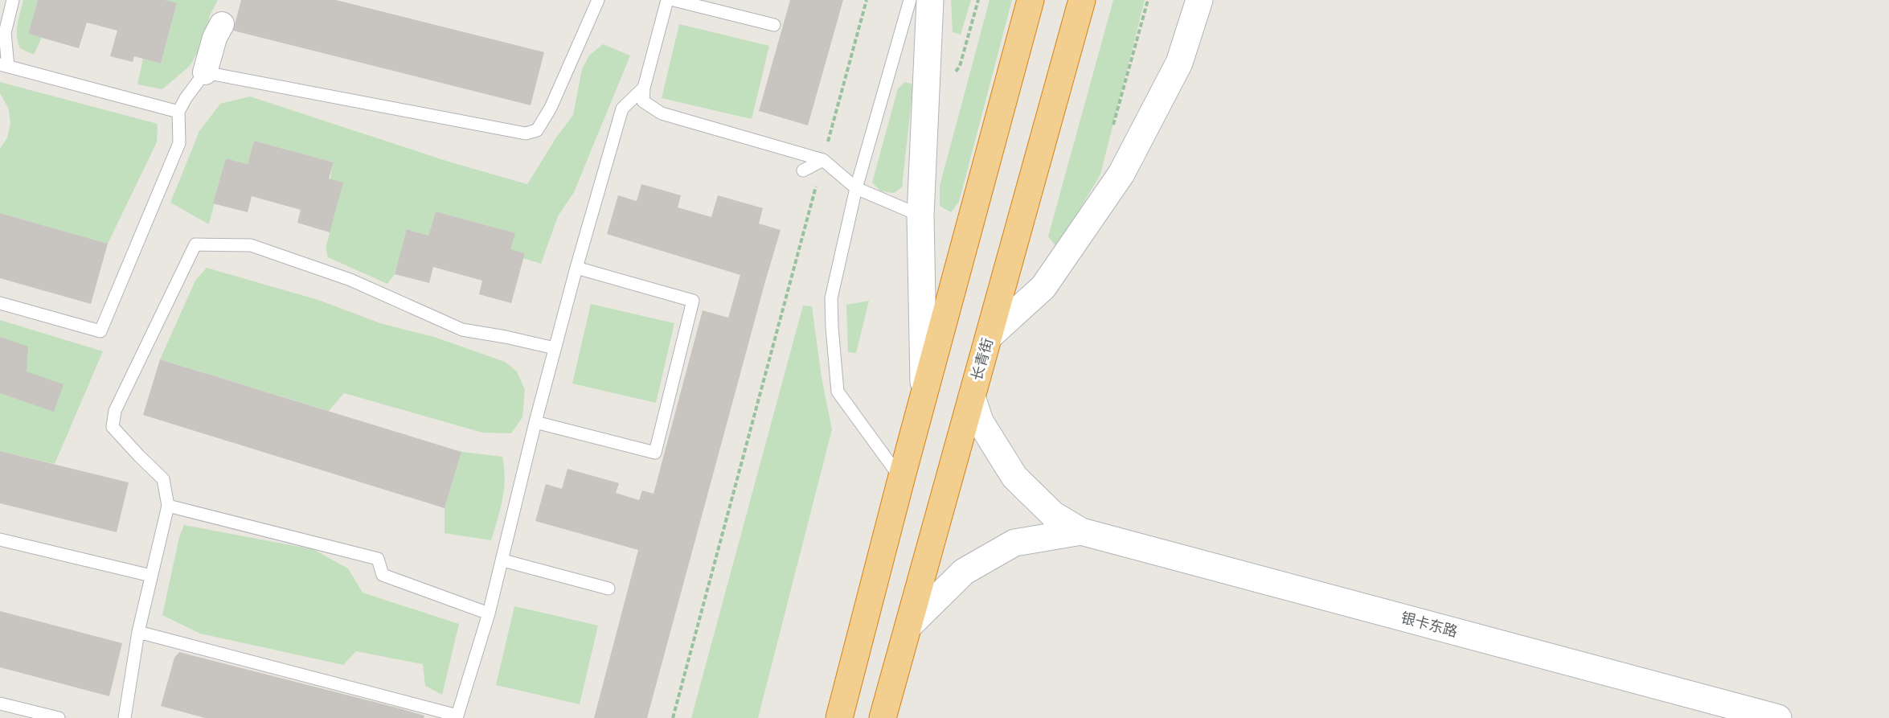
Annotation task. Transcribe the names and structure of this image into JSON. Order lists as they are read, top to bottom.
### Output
{
  "streets": {
    "highway": ["长青街"],
    "street": ["银卡东路"]
  }
}
